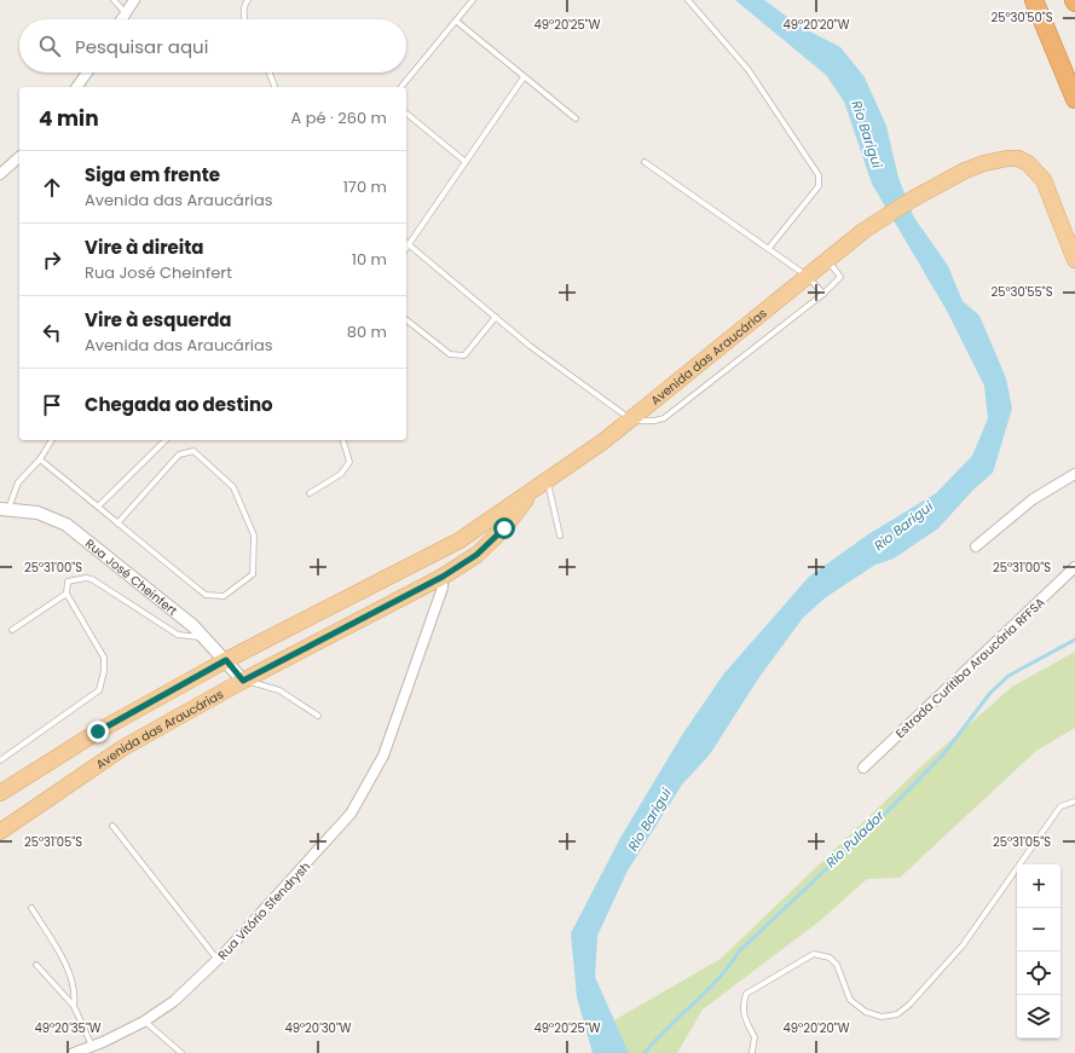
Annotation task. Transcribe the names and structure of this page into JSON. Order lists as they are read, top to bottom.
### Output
{
  "streets": {
    "main road": ["Avenida das Araucárias"],
    "street": ["Rua José Cheinfert", "Estrada Curitiba Araucária RFFSA", "Rua Vitório Sfendrysh"]
  },
  "crossings": [
    ["Avenida das Araucárias", "Rua José Cheinfert"],
    ["Avenida das Araucárias", "Rua Vitório Sfendrysh"]
  ],
  "water": ["Rio Barigui", "Rio Pulador"],
  "page": {
    "search": "Pesquisar aqui",
    "heading": ["4 min", "A pé · 260 m"],
    "list": [
      ["Siga em frente", "Avenida das Araucárias", "170 m"],
      ["Vire à direita", "Rua José Cheinfert", "10 m"],
      ["Vire à esquerda", "Avenida das Araucárias", "80 m"],
      "Chegada ao destino"
    ],
    "map_buttons": ["+", "−"]
  },
  "coordinates": [
    "25°30'50\"S",
    "49°20'25\"W",
    "49°20'20\"W",
    "25°30'55\"S",
    "25°31'00\"S",
    "25°31'05\"S",
    "49°20'35\"W",
    "49°20'30\"W"
  ]
}
